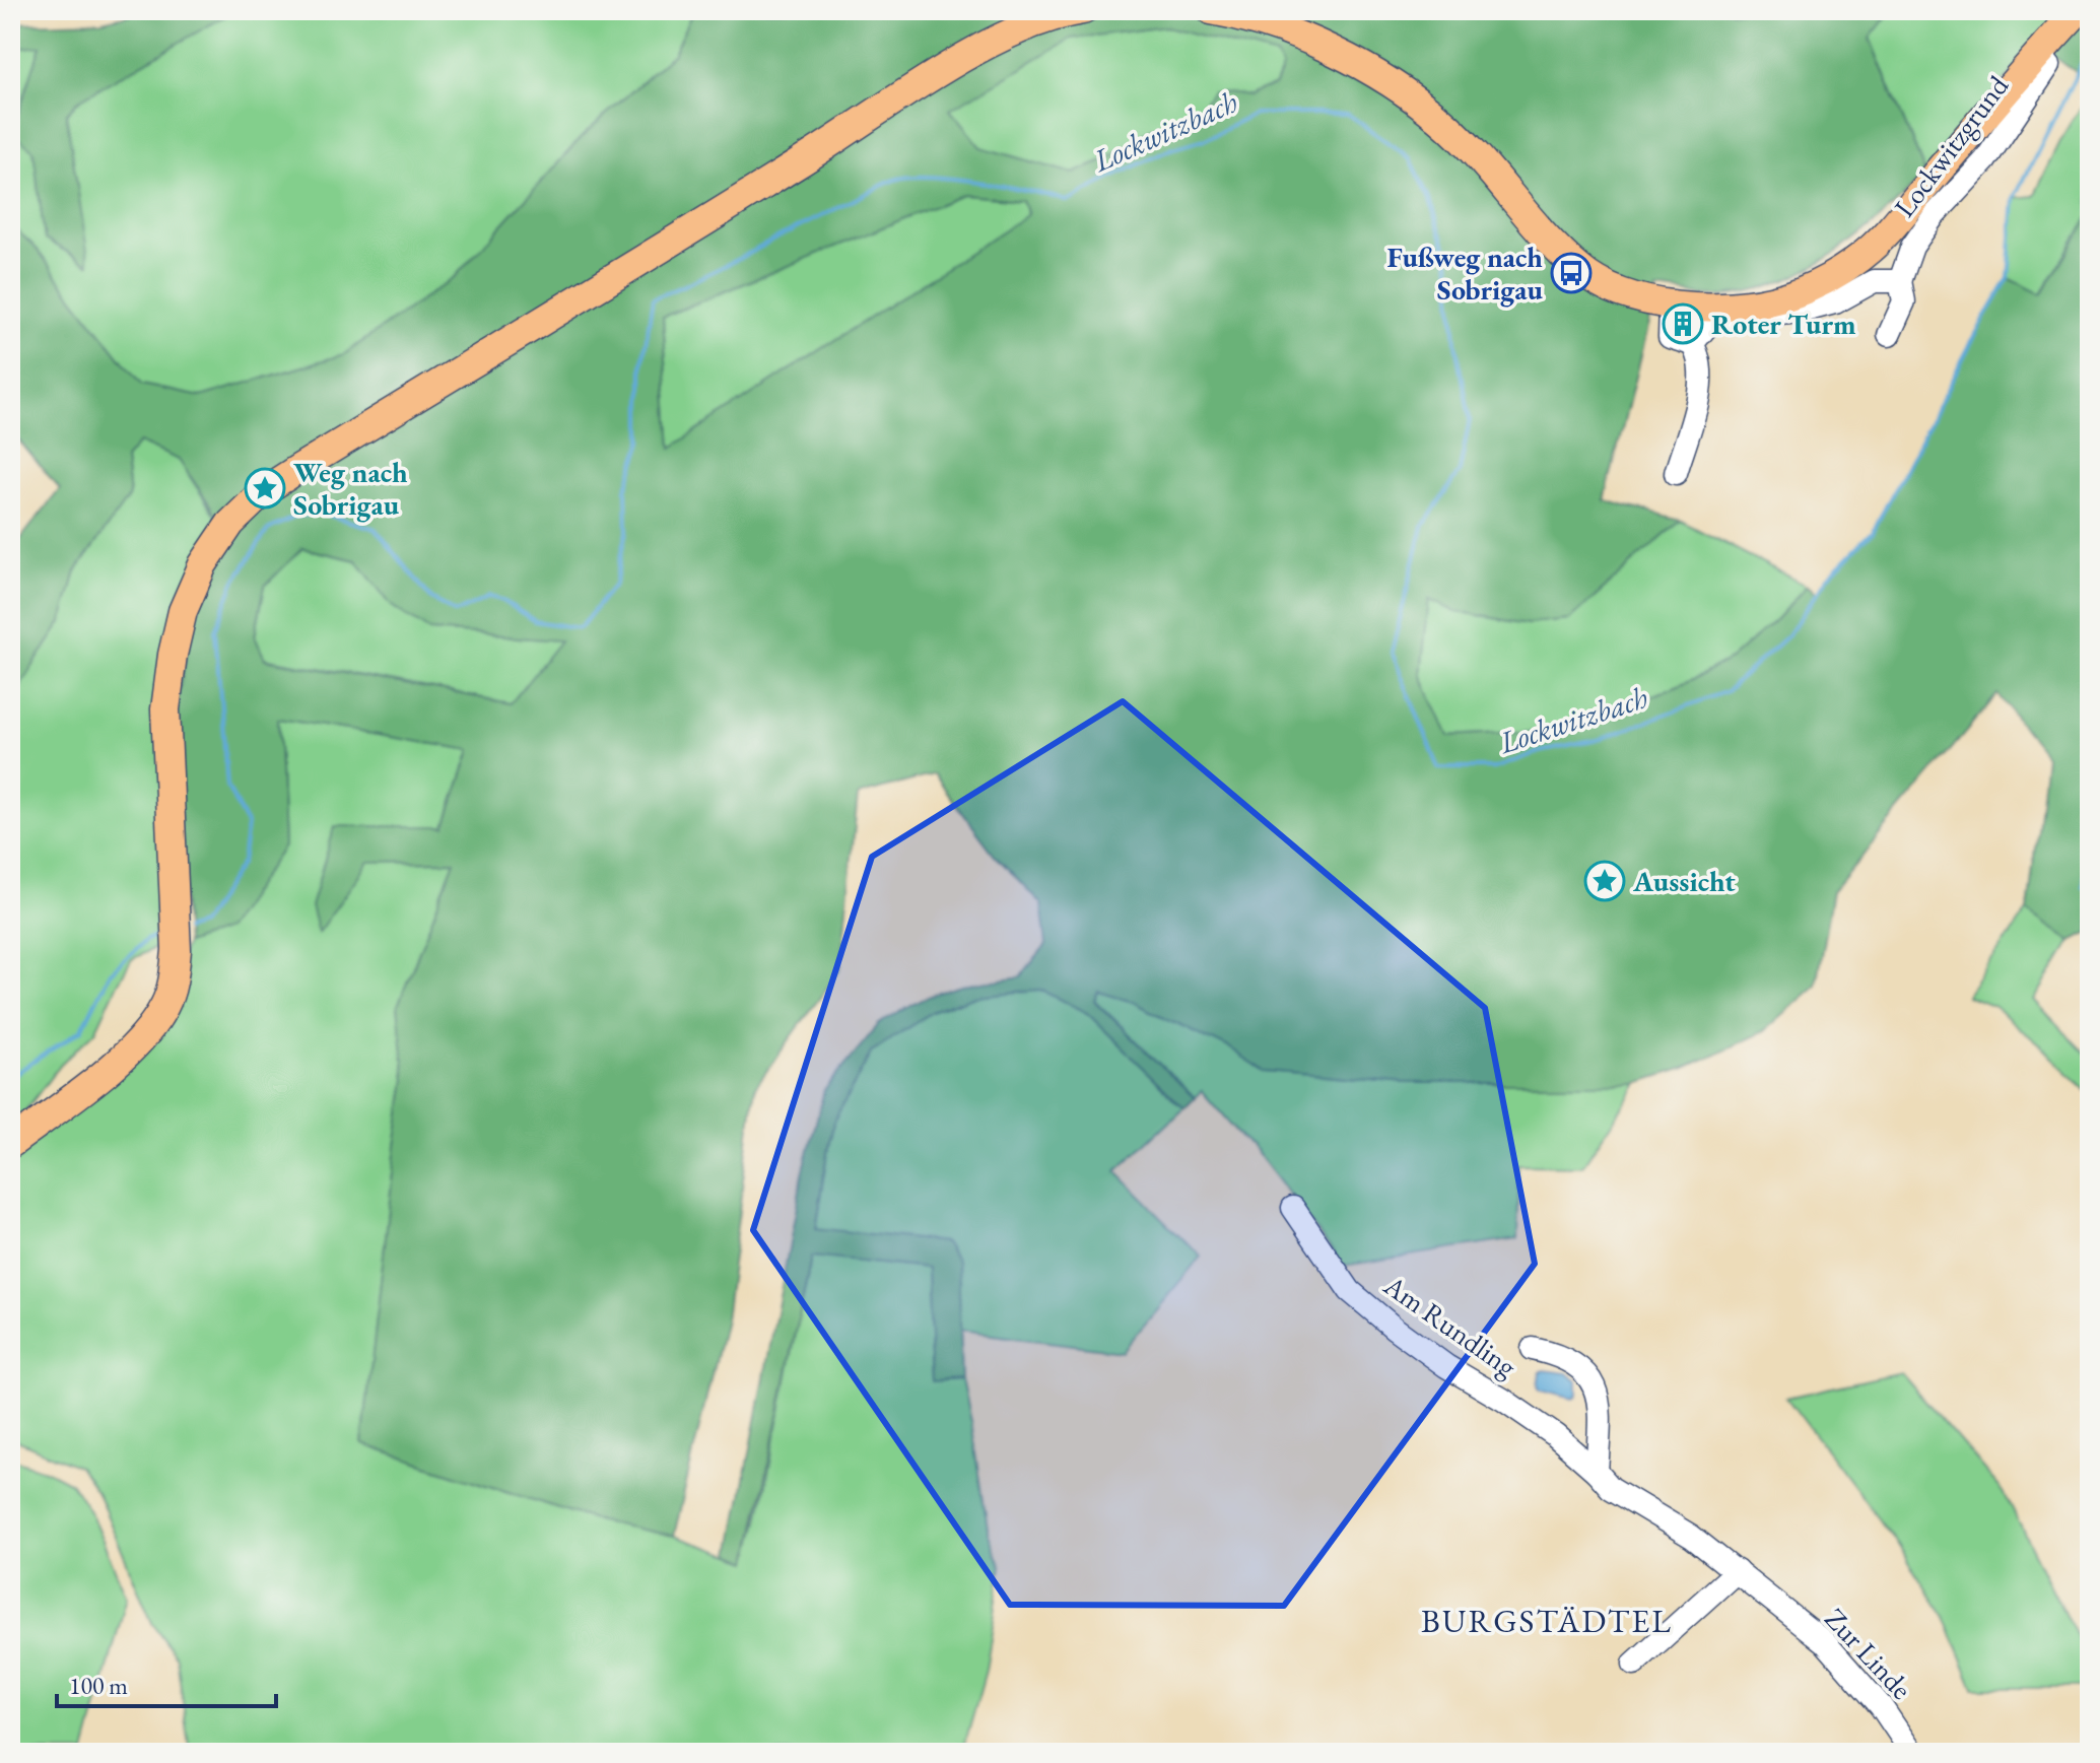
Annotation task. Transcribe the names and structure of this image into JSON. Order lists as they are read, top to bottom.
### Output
{
  "streets": {
    "street": ["Lockwitzgrund", "Am Rundling", "Zur Linde"]
  },
  "crossings": [
    ["Am Rundling", "Zur Linde"]
  ],
  "districts": ["BURGSTÄDTEL"],
  "water": ["Lockwitzbach"],
  "places": {
    "bus stop": ["Fußweg nach Sobrigau"],
    "building": ["Roter Turm"],
    "place": ["Weg nach Sobrigau", "Aussicht"]
  },
  "scale_bar": "100 m"
}
